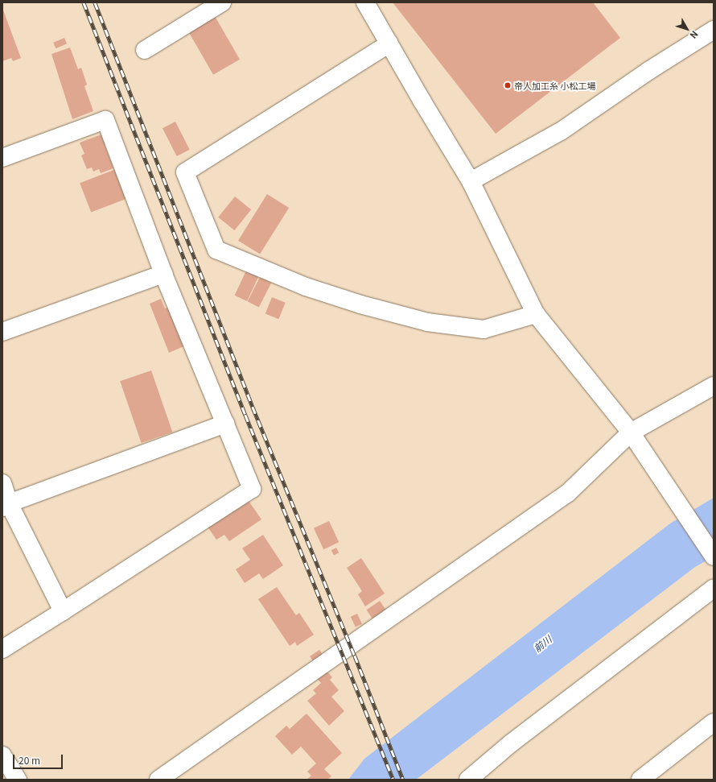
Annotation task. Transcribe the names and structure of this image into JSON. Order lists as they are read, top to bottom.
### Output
{
  "water": ["前川"],
  "places": ["帝人加工糸 小松工場"],
  "scale_bar": "20 m",
  "north": "bottom right"
}
